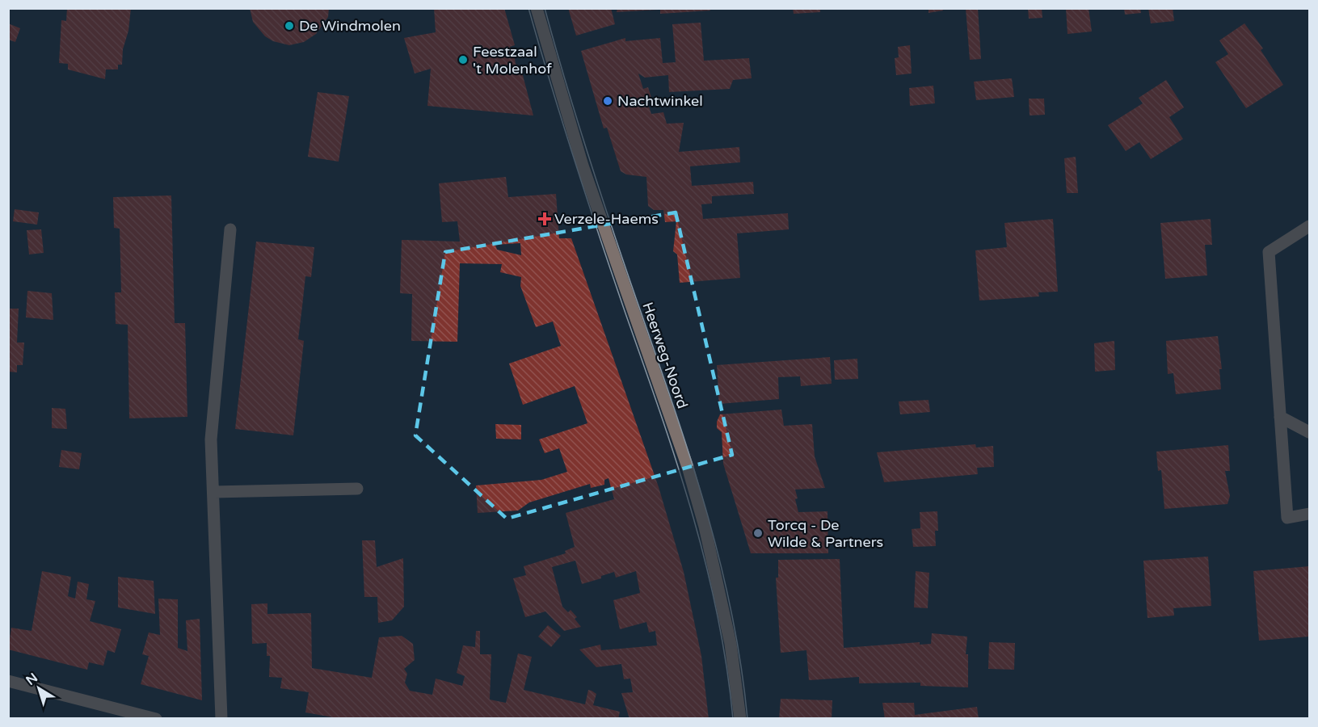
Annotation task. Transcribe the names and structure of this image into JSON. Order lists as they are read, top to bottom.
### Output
{
  "streets": {
    "street": ["Heerweg-Noord"]
  },
  "places": {
    "other": [
      "De Windmolen",
      "Feestzaal 't Molenhof",
      "Nachtwinkel",
      "Torcq - De Wilde & Partners"
    ],
    "health": ["Verzele-Haems"]
  },
  "north": "top left"
}
